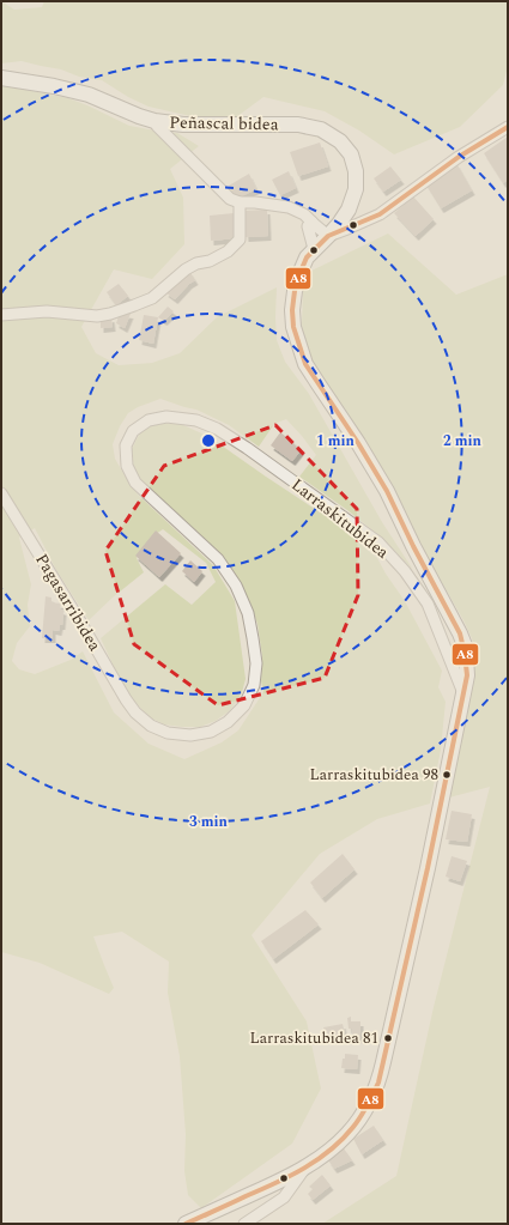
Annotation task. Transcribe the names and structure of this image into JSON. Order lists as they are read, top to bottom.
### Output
{
  "streets": {
    "street": ["Peñascal bidea", "Larraskitubidea", "Pagasarribidea"]
  },
  "crossings": [
    ["Peñascal bidea", "Larraskitubidea"],
    ["Larraskitubidea", "Pagasarribidea"]
  ],
  "places": ["Larraskitubidea 98", "Larraskitubidea 81"],
  "lines": ["transit line A8"],
  "rings": ["1 min", "2 min", "3 min"]
}
